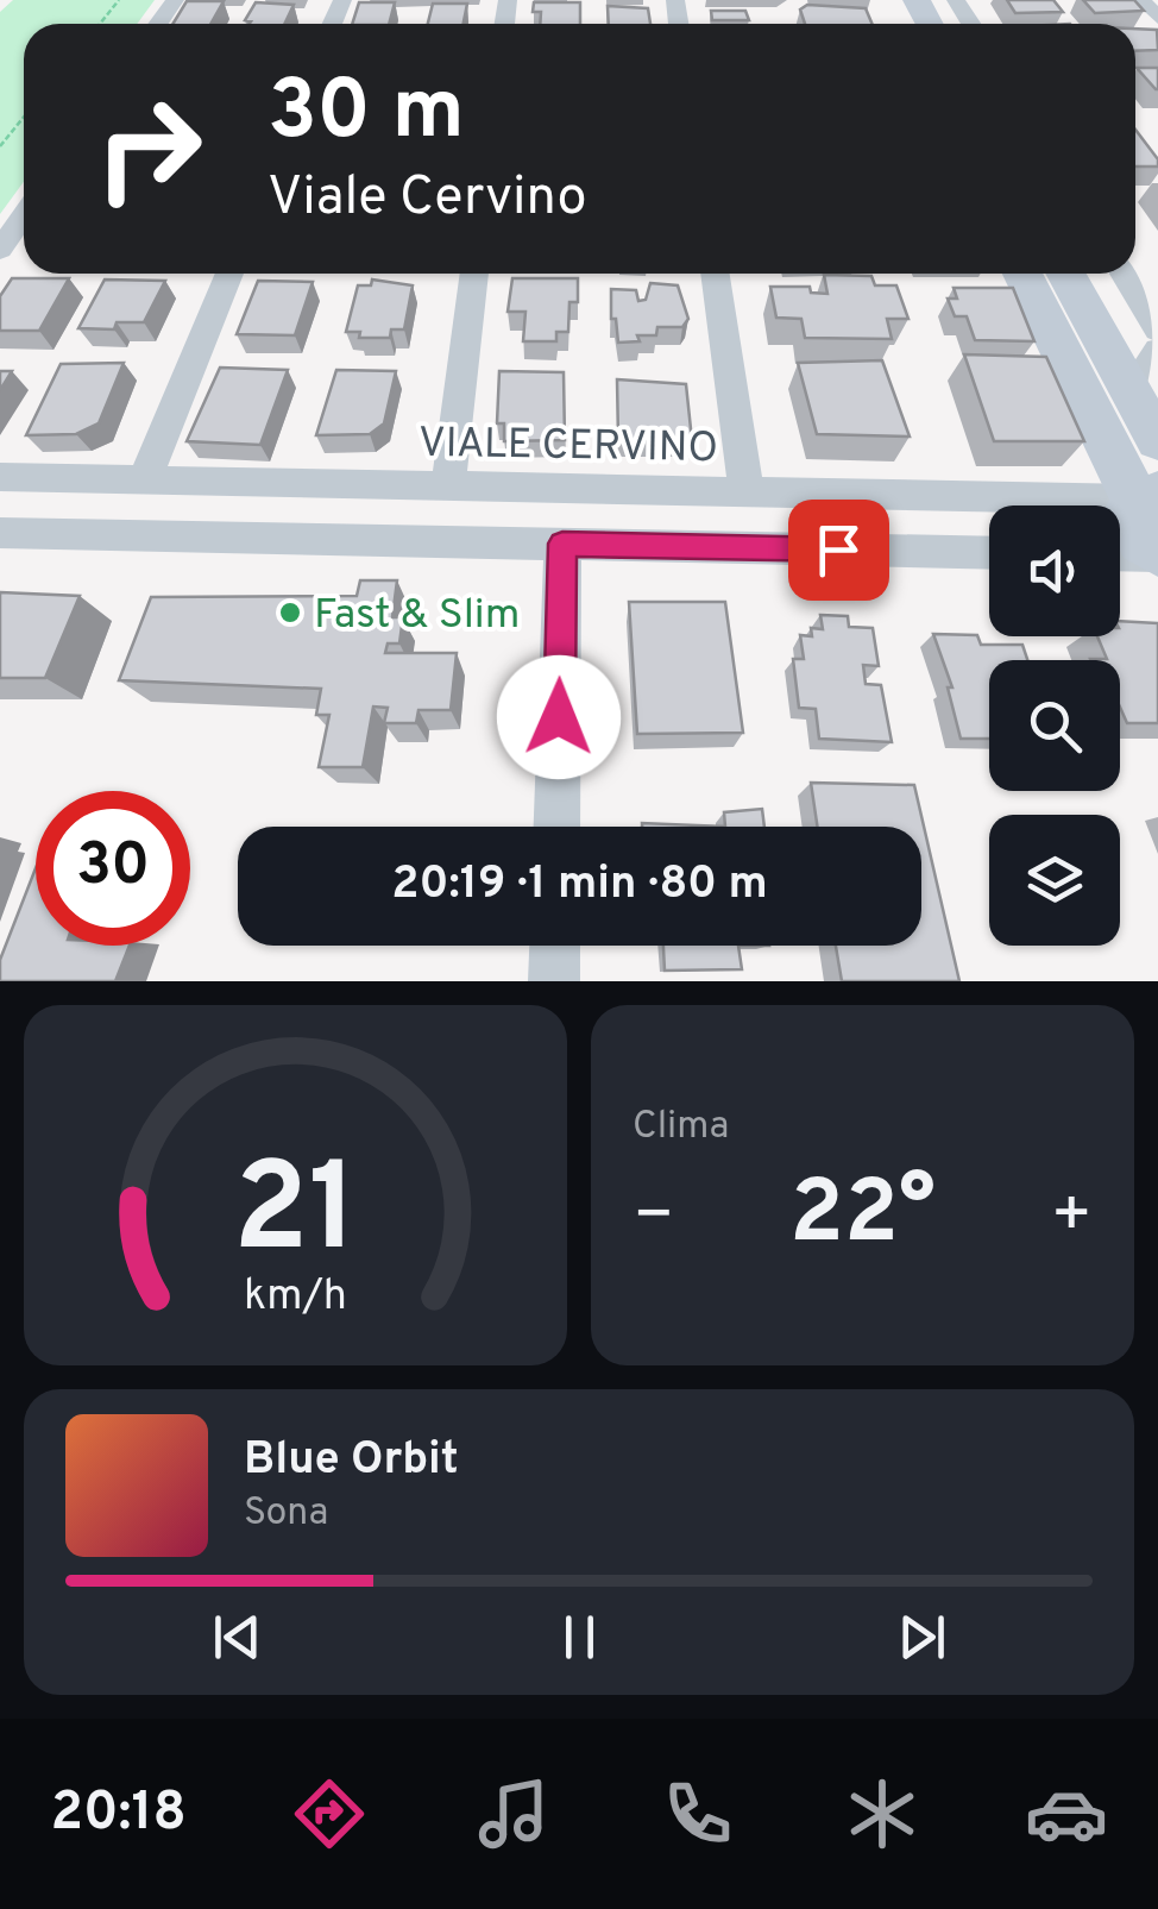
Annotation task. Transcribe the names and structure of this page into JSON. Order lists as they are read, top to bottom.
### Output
{
  "streets": {
    "street": ["VIALE CERVINO"]
  },
  "places": ["Fast & Slim"],
  "page": {
    "turn": ["30 m", "Viale Cervino"],
    "limit": "30",
    "trip": "20:19 · 1 min · 80 m",
    "tile": "Clima",
    "heat": ["−", "22°", "+"],
    "song": ["Blue Orbit", "Sona"],
    "tabs": "20:18",
    "gauge": ["21", "km/h"]
  }
}
